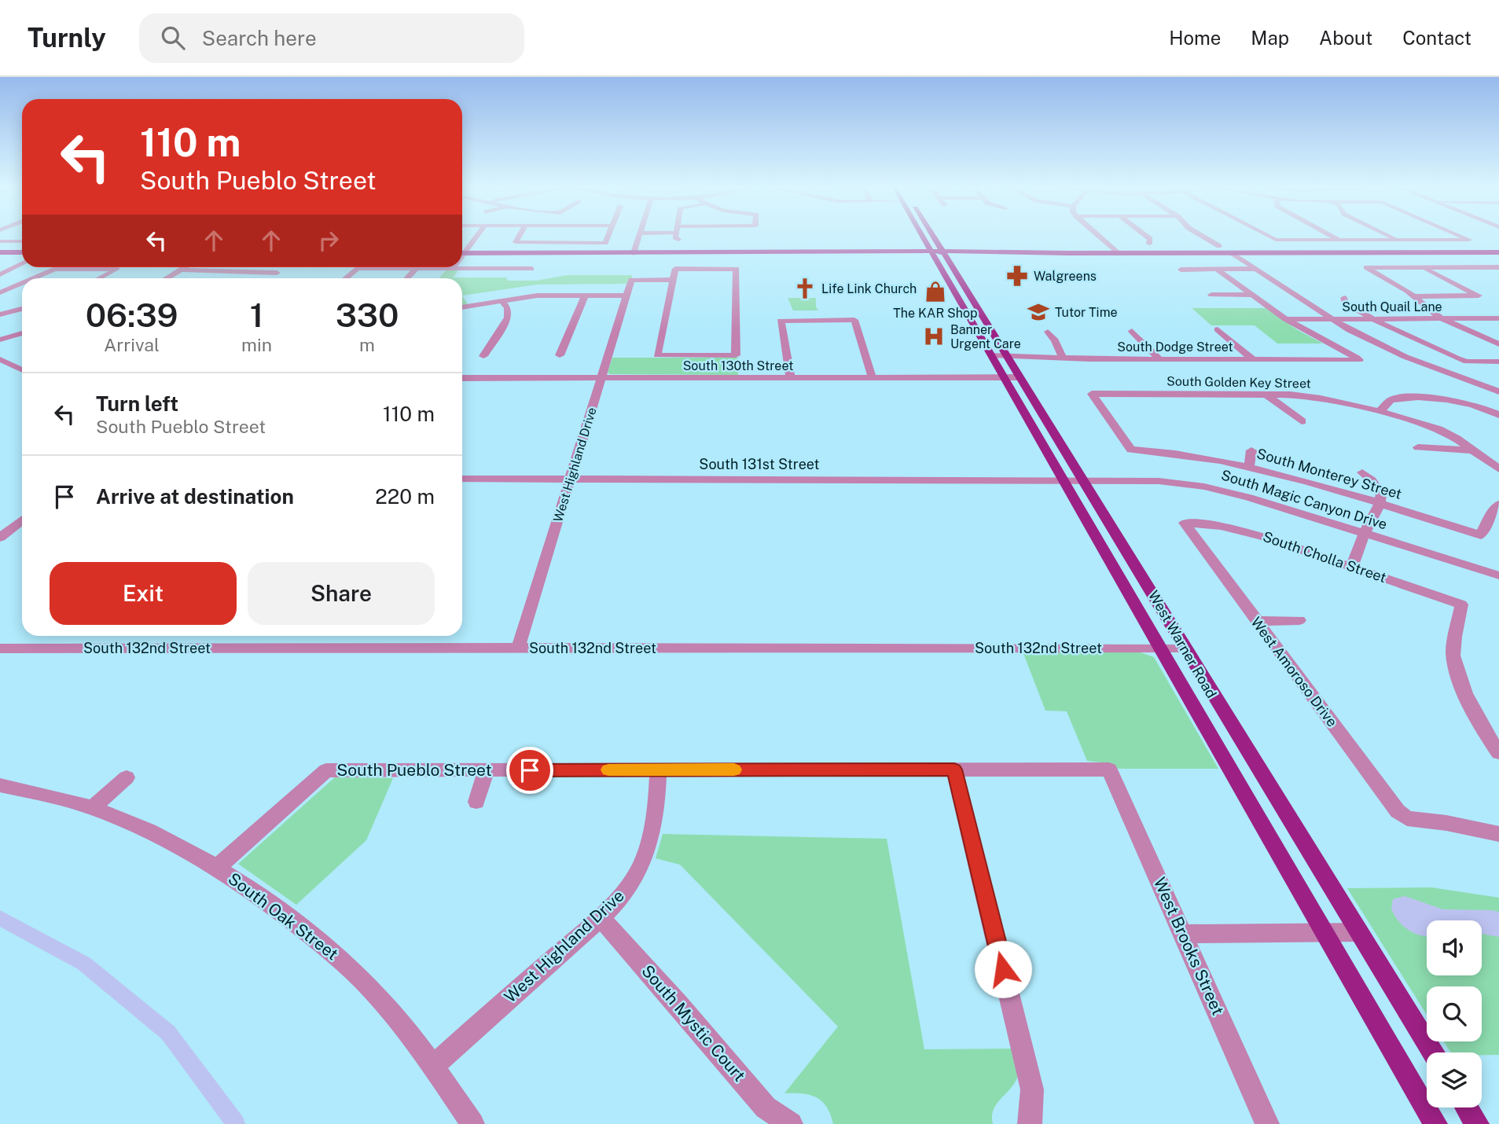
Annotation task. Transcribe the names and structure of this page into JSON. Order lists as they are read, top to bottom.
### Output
{
  "streets": {
    "main road": ["West Warner Road"],
    "street": [
      "South Quail Lane",
      "South Dodge Street",
      "South 130th Street",
      "South Golden Key Street",
      "West Highland Drive",
      "South 131st Street",
      "South Monterey Street",
      "South Magic Canyon Drive",
      "South Cholla Street",
      "South 132nd Street",
      "West Amoroso Drive",
      "South Pueblo Street",
      "South Oak Street",
      "West Brooks Street",
      "South Mystic Court"
    ]
  },
  "crossings": [
    ["South Quail Lane", "South Dodge Street"],
    ["South Dodge Street", "West Warner Road"],
    ["South 130th Street", "West Highland Drive"],
    ["South 130th Street", "West Warner Road"],
    ["South Golden Key Street", "South Monterey Street"],
    ["West Highland Drive", "South 131st Street"],
    ["West Highland Drive", "South 132nd Street"],
    ["West Highland Drive", "South Pueblo Street"],
    ["West Highland Drive", "South Oak Street"],
    ["West Highland Drive", "South Mystic Court"],
    ["South 131st Street", "South Magic Canyon Drive"],
    ["South 131st Street", "West Warner Road"],
    ["South Magic Canyon Drive", "West Warner Road"],
    ["South Cholla Street", "West Amoroso Drive"],
    ["West Warner Road", "South 132nd Street"],
    ["South Pueblo Street", "South Oak Street"],
    ["South Pueblo Street", "West Brooks Street"]
  ],
  "places": {
    "pharmacy": ["Walgreens"],
    "church": ["Life Link Church"],
    "shop": ["The KAR Shop"],
    "school or university": ["Tutor Time"],
    "hospital": ["Banner Urgent Care"]
  },
  "page": {
    "header": "Turnly",
    "search": "Search here",
    "nav": [
      "Home",
      "Map",
      "About",
      "Contact"
    ],
    "turn": ["110 m", "South Pueblo Street"],
    "eta": [
      "06:39",
      "Arrival",
      "1",
      "min",
      "330",
      "m"
    ],
    "list": [
      {
        "name": "Turn left",
        "note": "South Pueblo Street",
        "value": "110 m"
      },
      {
        "name": "Arrive at destination",
        "value": "220 m"
      }
    ],
    "buttons": ["Exit", "Share"]
  }
}
